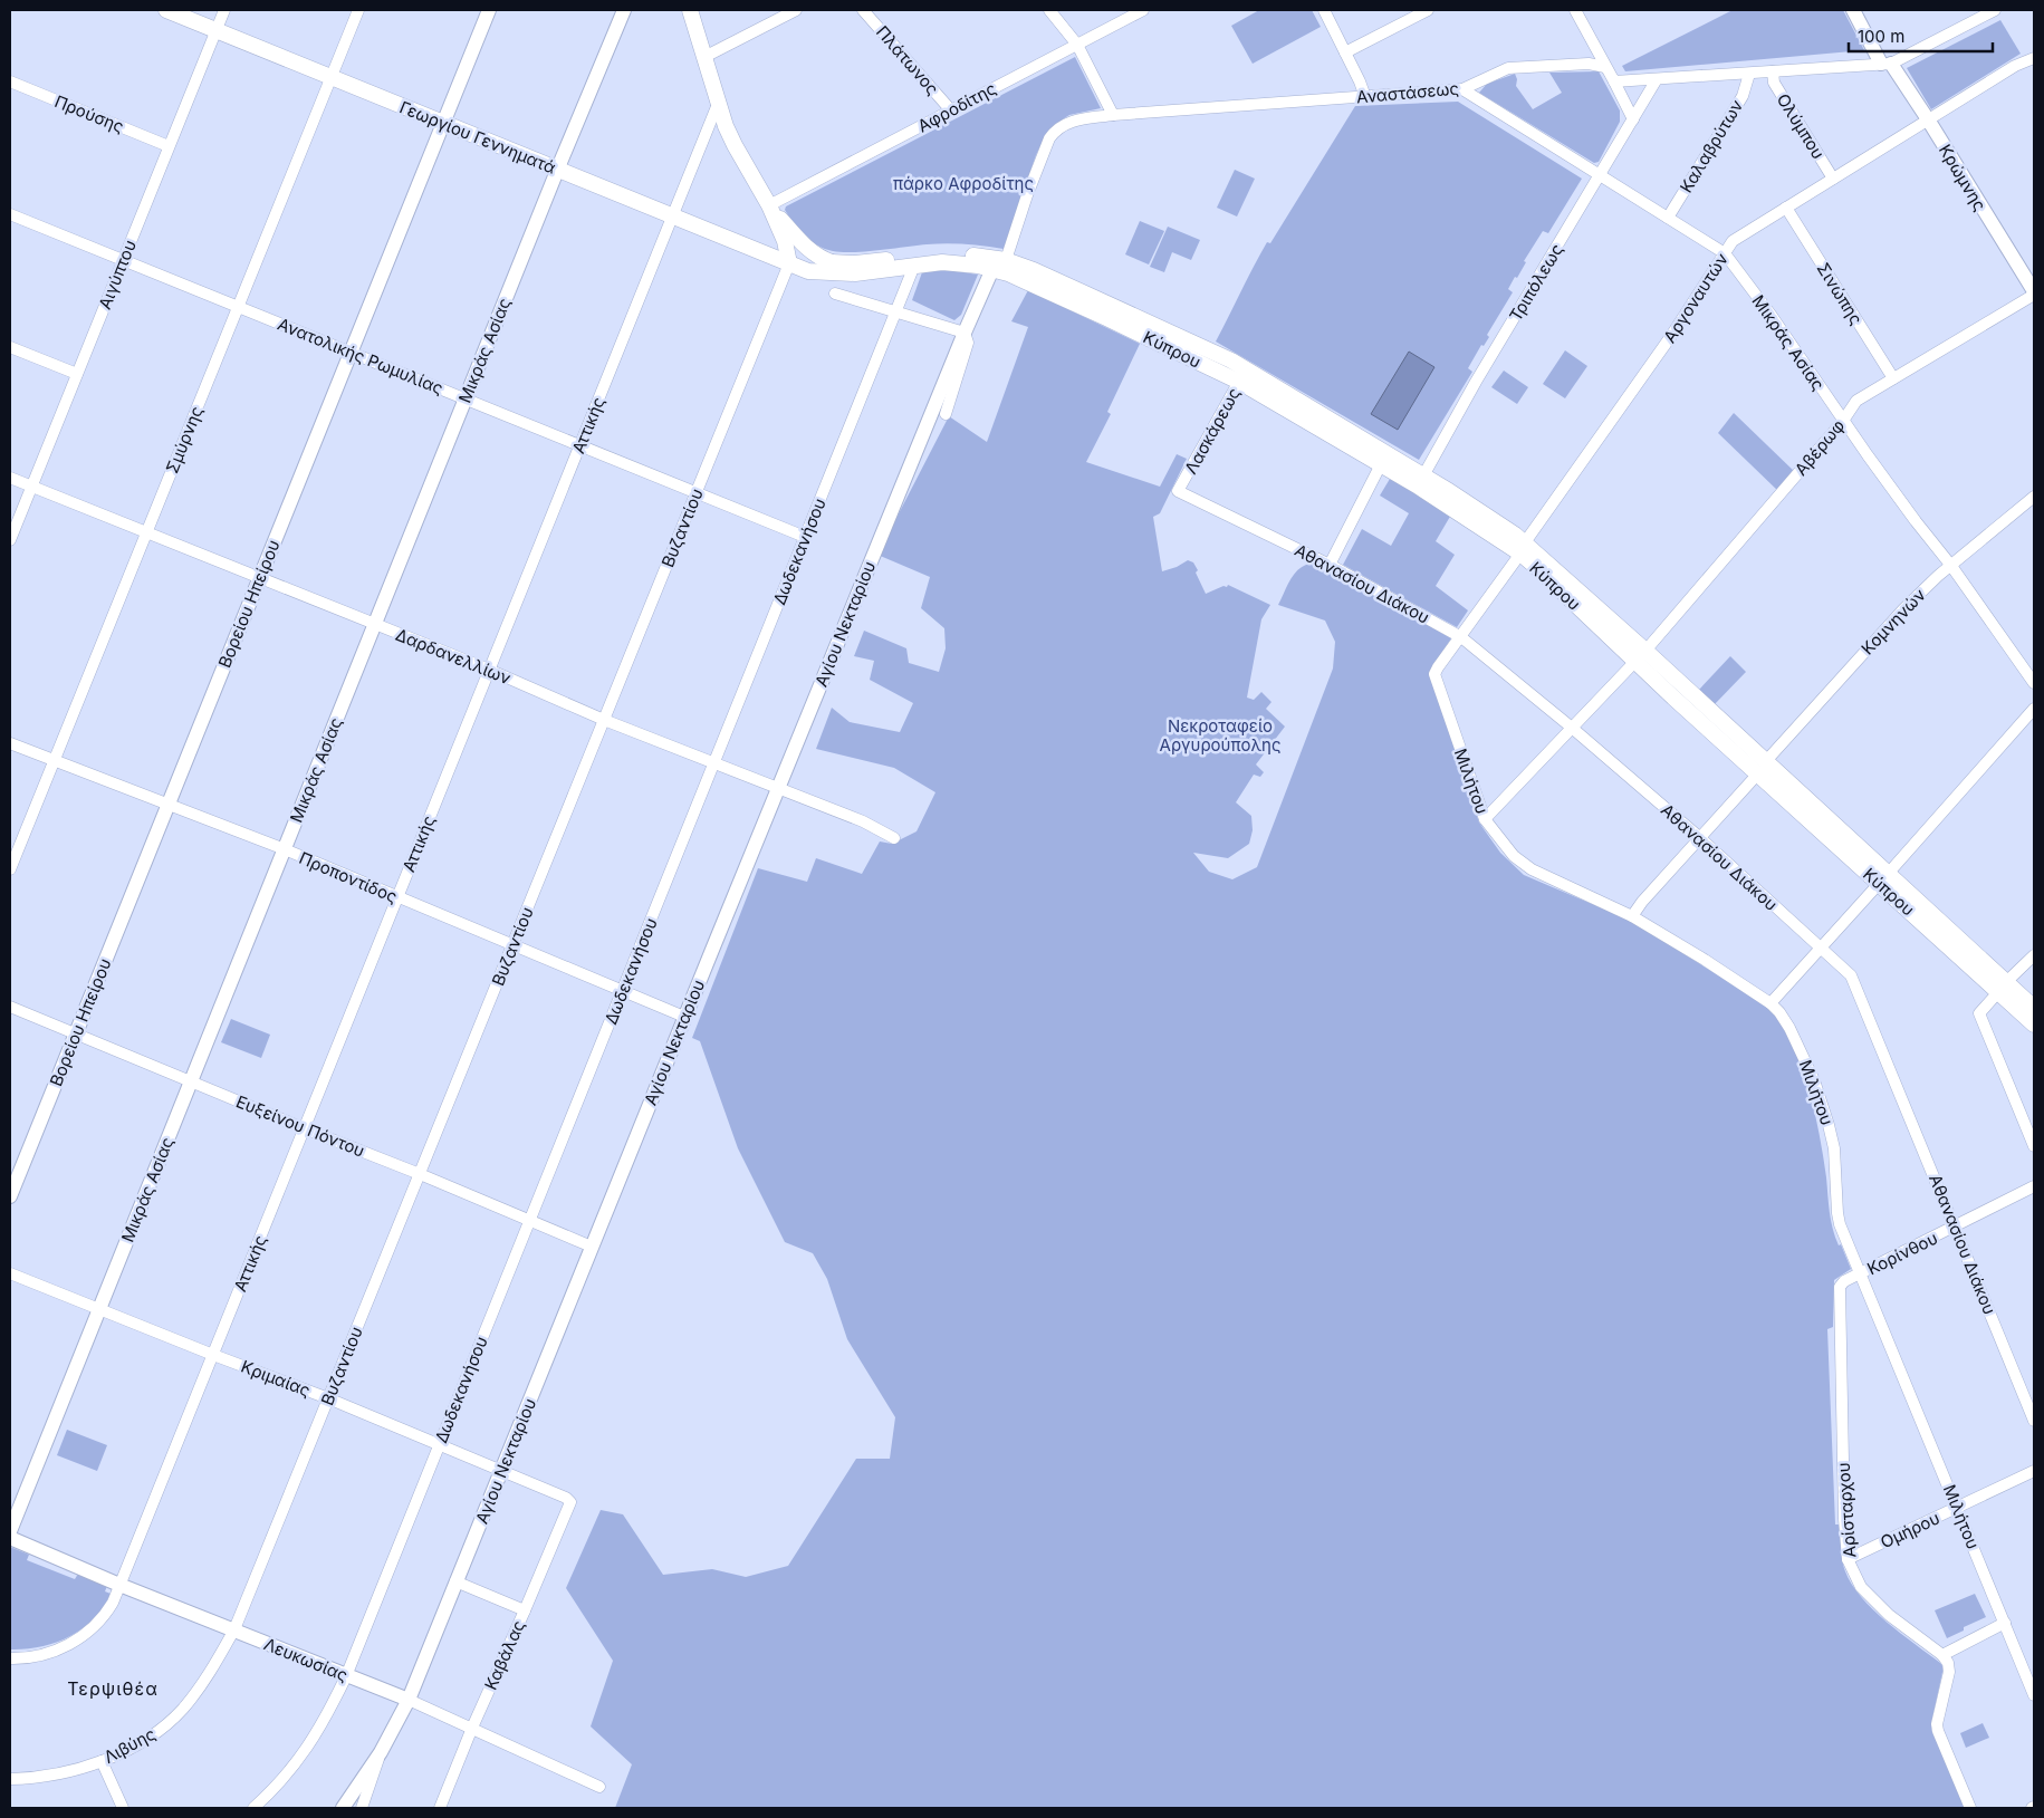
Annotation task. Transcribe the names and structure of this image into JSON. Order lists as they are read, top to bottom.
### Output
{
  "streets": {
    "main road": ["Γεωργίου Γεννηματά", "Κύπρου"],
    "street": [
      "Πλάτωνος",
      "Αναστάσεως",
      "Αφροδίτης",
      "Προύσης",
      "Ολύμπου",
      "Καλαβρύτων",
      "Κρώμνης",
      "Αιγύπτου",
      "Τριπόλεως",
      "Σινώπης",
      "Αργοναυτών",
      "Μικράς Ασίας",
      "Ανατολικής Ρωμυλίας",
      "Αττικής",
      "Λασκάρεως",
      "Σμύρνης",
      "Αβέρωφ",
      "Βυζαντίου",
      "Δωδεκανήσου",
      "Αθανασίου Διάκου",
      "Βορείου Ηπείρου",
      "Κομνηνών",
      "Αγίου Νεκταρίου",
      "Δαρδανελλίων",
      "Μιλήτου",
      "Προποντίδος",
      "Ευξείνου Πόντου",
      "Κορίνθου",
      "Κριμαίας",
      "Αρίσταρχου",
      "Ομήρου",
      "Καβάλας",
      "Λευκωσίας",
      "Λιβύης"
    ]
  },
  "crossings": [
    ["Πλάτωνος", "Αφροδίτης"],
    ["Αναστάσεως", "Μικράς Ασίας"],
    ["Προύσης", "Αιγύπτου"],
    ["Ολύμπου", "Αργοναυτών"],
    ["Γεωργίου Γεννηματά", "Αιγύπτου"],
    ["Γεωργίου Γεννηματά", "Μικράς Ασίας"],
    ["Γεωργίου Γεννηματά", "Κύπρου"],
    ["Γεωργίου Γεννηματά", "Αττικής"],
    ["Γεωργίου Γεννηματά", "Σμύρνης"],
    ["Γεωργίου Γεννηματά", "Βυζαντίου"],
    ["Γεωργίου Γεννηματά", "Δωδεκανήσου"],
    ["Γεωργίου Γεννηματά", "Βορείου Ηπείρου"],
    ["Γεωργίου Γεννηματά", "Αγίου Νεκταρίου"],
    ["Καλαβρύτων", "Μικράς Ασίας"],
    ["Κρώμνης", "Αργοναυτών"],
    ["Κρώμνης", "Αβέρωφ"],
    ["Αιγύπτου", "Ανατολικής Ρωμυλίας"],
    ["Αιγύπτου", "Δαρδανελλίων"],
    ["Τριπόλεως", "Μικράς Ασίας"],
    ["Τριπόλεως", "Κύπρου"],
    ["Σινώπης", "Αργοναυτών"],
    ["Σινώπης", "Αβέρωφ"],
    ["Αργοναυτών", "Μικράς Ασίας"],
    ["Αργοναυτών", "Κύπρου"],
    ["Αργοναυτών", "Αθανασίου Διάκου"],
    ["Αργοναυτών", "Μιλήτου"],
    ["Μικράς Ασίας", "Ανατολικής Ρωμυλίας"],
    ["Μικράς Ασίας", "Αβέρωφ"],
    ["Μικράς Ασίας", "Κομνηνών"],
    ["Μικράς Ασίας", "Δαρδανελλίων"],
    ["Μικράς Ασίας", "Προποντίδος"],
    ["Μικράς Ασίας", "Ευξείνου Πόντου"],
    ["Μικράς Ασίας", "Κριμαίας"],
    ["Κύπρου", "Λασκάρεως"],
    ["Κύπρου", "Αβέρωφ"],
    ["Κύπρου", "Κομνηνών"],
    ["Κύπρου", "Αγίου Νεκταρίου"],
    ["Ανατολικής Ρωμυλίας", "Αττικής"],
    ["Ανατολικής Ρωμυλίας", "Σμύρνης"],
    ["Ανατολικής Ρωμυλίας", "Βυζαντίου"],
    ["Ανατολικής Ρωμυλίας", "Δωδεκανήσου"],
    ["Ανατολικής Ρωμυλίας", "Βορείου Ηπείρου"],
    ["Αττικής", "Δαρδανελλίων"],
    ["Αττικής", "Προποντίδος"],
    ["Αττικής", "Ευξείνου Πόντου"],
    ["Αττικής", "Κριμαίας"],
    ["Αττικής", "Λευκωσίας"],
    ["Λασκάρεως", "Αθανασίου Διάκου"],
    ["Σμύρνης", "Δαρδανελλίων"],
    ["Σμύρνης", "Προποντίδος"],
    ["Αβέρωφ", "Αθανασίου Διάκου"],
    ["Αβέρωφ", "Μιλήτου"],
    ["Βυζαντίου", "Δαρδανελλίων"],
    ["Βυζαντίου", "Προποντίδος"],
    ["Βυζαντίου", "Ευξείνου Πόντου"],
    ["Βυζαντίου", "Κριμαίας"],
    ["Βυζαντίου", "Λευκωσίας"],
    ["Βυζαντίου", "Λιβύης"],
    ["Δωδεκανήσου", "Δαρδανελλίων"],
    ["Δωδεκανήσου", "Προποντίδος"],
    ["Δωδεκανήσου", "Ευξείνου Πόντου"],
    ["Δωδεκανήσου", "Κριμαίας"],
    ["Δωδεκανήσου", "Λευκωσίας"],
    ["Αθανασίου Διάκου", "Κομνηνών"],
    ["Αθανασίου Διάκου", "Μιλήτου"],
    ["Αθανασίου Διάκου", "Κορίνθου"],
    ["Βορείου Ηπείρου", "Δαρδανελλίων"],
    ["Βορείου Ηπείρου", "Προποντίδος"],
    ["Βορείου Ηπείρου", "Ευξείνου Πόντου"],
    ["Κομνηνών", "Μιλήτου"],
    ["Αγίου Νεκταρίου", "Δαρδανελλίων"],
    ["Αγίου Νεκταρίου", "Προποντίδος"],
    ["Αγίου Νεκταρίου", "Ευξείνου Πόντου"],
    ["Αγίου Νεκταρίου", "Κριμαίας"],
    ["Αγίου Νεκταρίου", "Λευκωσίας"],
    ["Μιλήτου", "Κορίνθου"],
    ["Μιλήτου", "Αρίσταρχου"],
    ["Μιλήτου", "Ομήρου"],
    ["Κορίνθου", "Αρίσταρχου"],
    ["Κριμαίας", "Καβάλας"],
    ["Αρίσταρχου", "Ομήρου"],
    ["Καβάλας", "Λευκωσίας"],
    ["Λευκωσίας", "Λιβύης"]
  ],
  "districts": ["Τερψιθέα"],
  "parks": ["πάρκο Αφροδίτης", "Νεκροταφείο Αργυρούπολης"],
  "scale_bar": "100 m"
}
